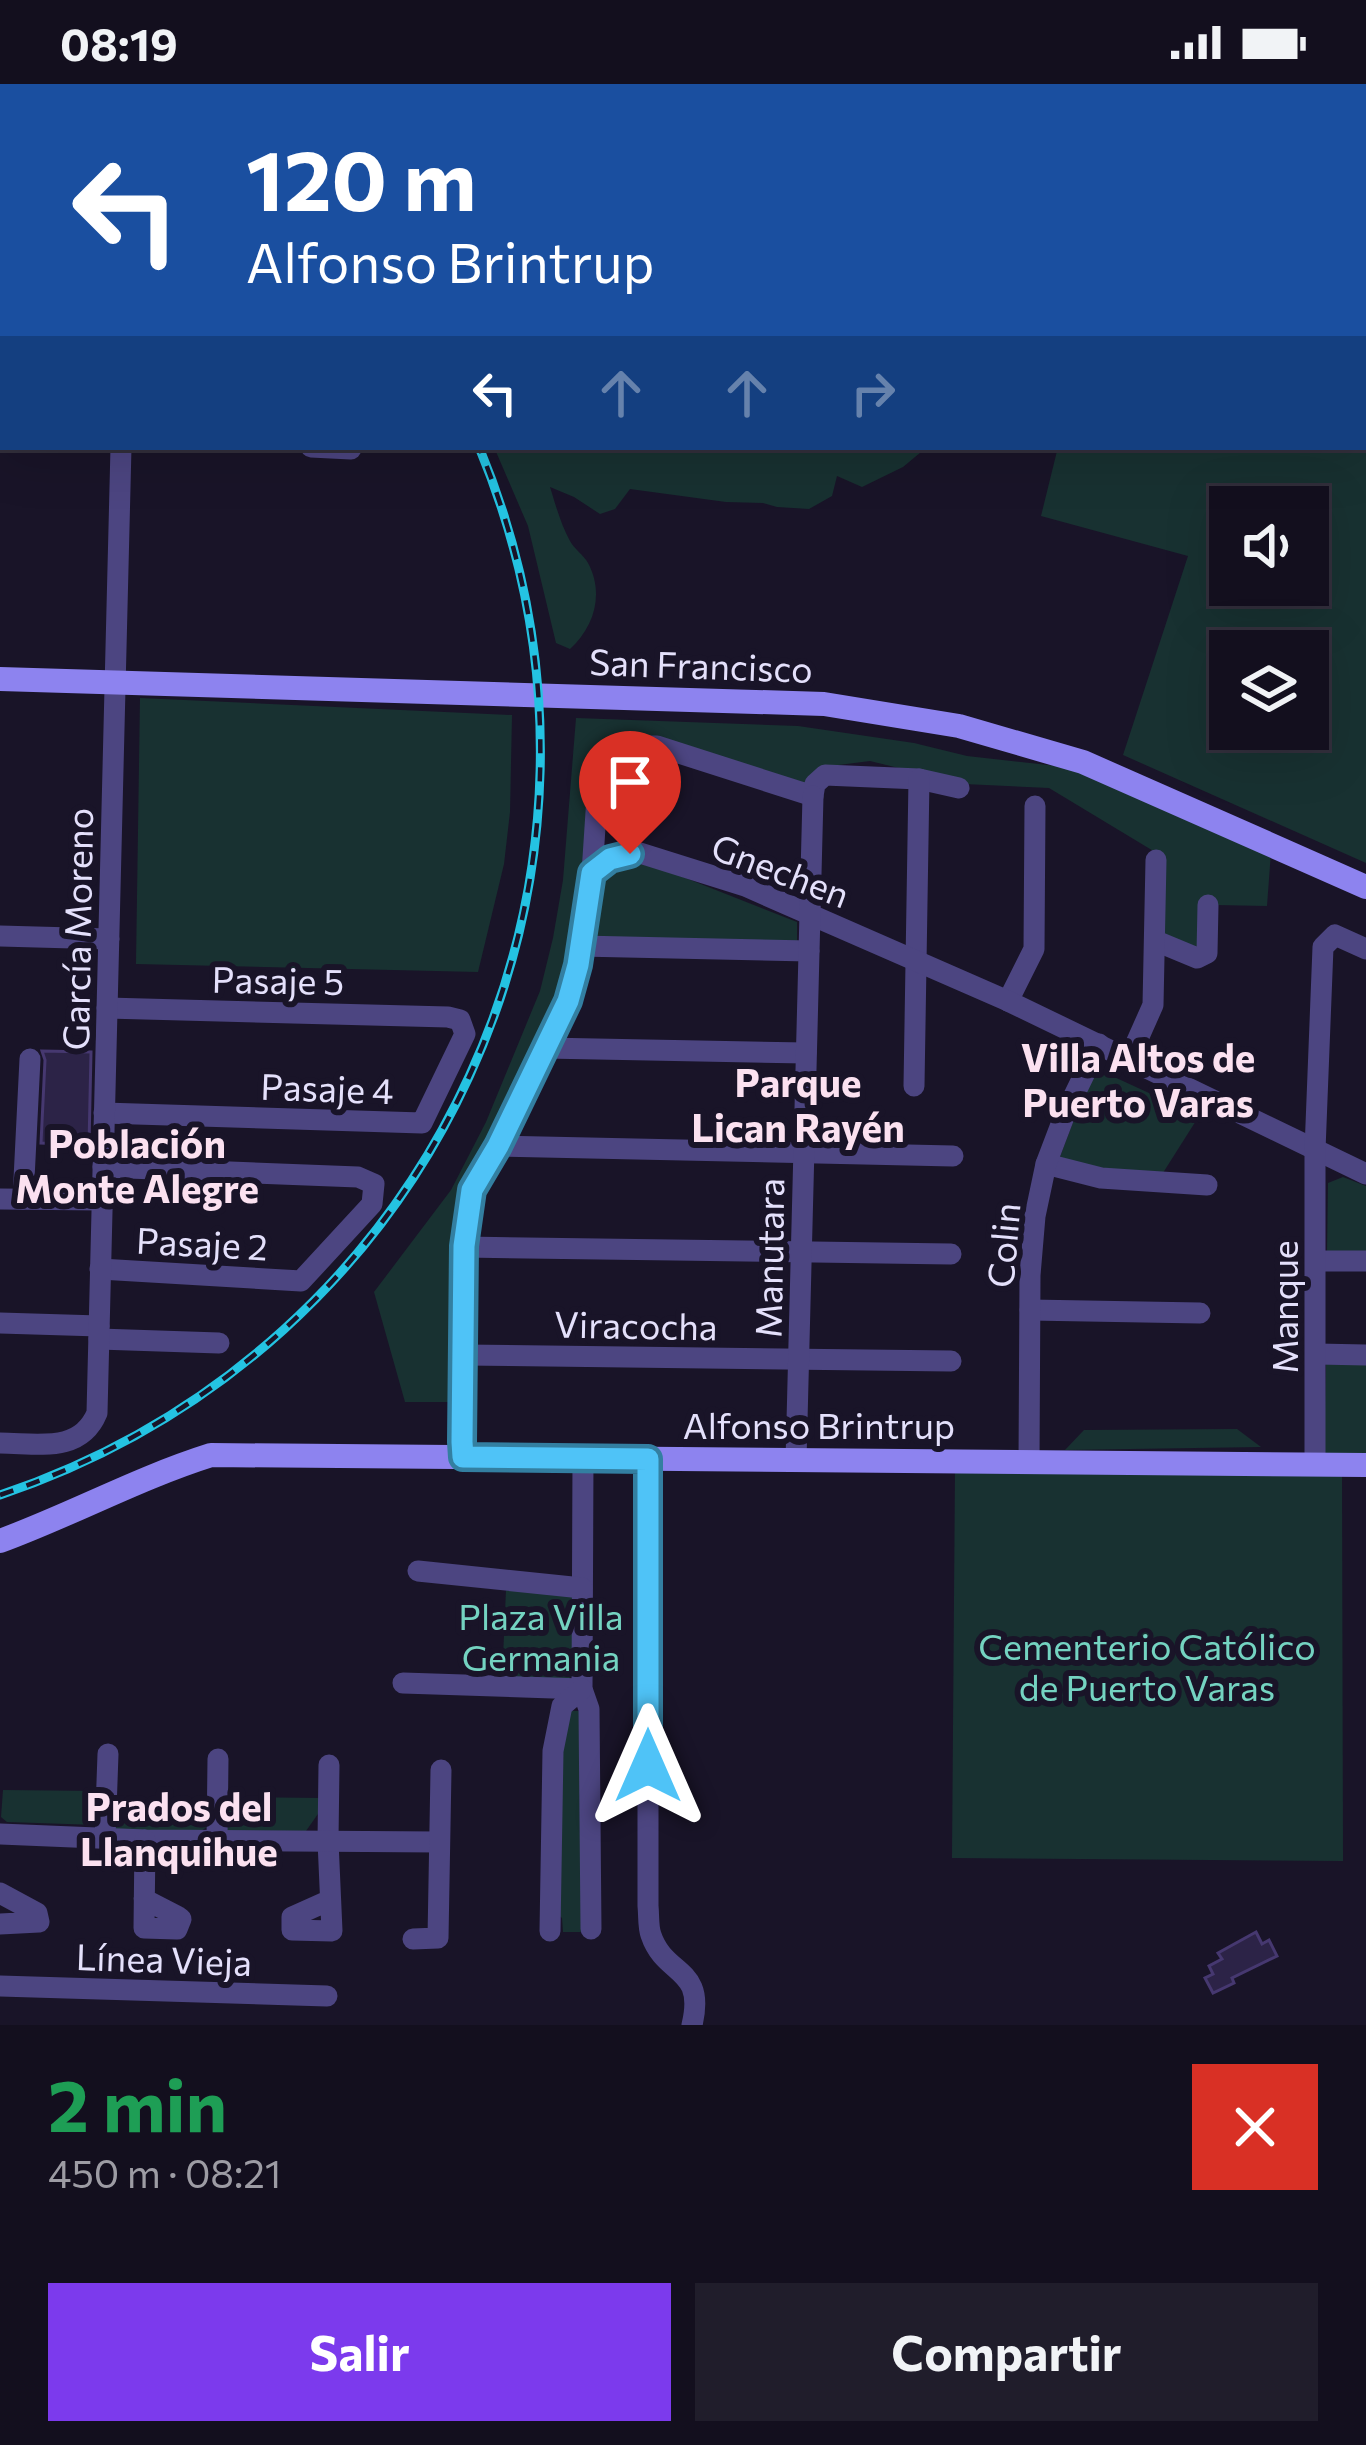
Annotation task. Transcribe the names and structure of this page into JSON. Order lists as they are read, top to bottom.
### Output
{
  "streets": {
    "main road": ["San Francisco", "Alfonso Brintrup"],
    "street": [
      "Gnechen",
      "García Moreno",
      "Pasaje 5",
      "Pasaje 4",
      "Pasaje 2",
      "Colin",
      "Manutara",
      "Manque",
      "Viracocha",
      "Línea Vieja"
    ]
  },
  "crossings": [
    ["San Francisco", "García Moreno"],
    ["Gnechen", "Colin"],
    ["Gnechen", "Manutara"],
    ["Gnechen", "Manque"],
    ["García Moreno", "Pasaje 5"],
    ["García Moreno", "Pasaje 4"],
    ["García Moreno", "Pasaje 2"],
    ["Pasaje 5", "Pasaje 4"],
    ["Colin", "Alfonso Brintrup"],
    ["Manutara", "Viracocha"],
    ["Manutara", "Alfonso Brintrup"],
    ["Manque", "Alfonso Brintrup"]
  ],
  "districts": [
    "Villa Altos de Puerto Varas",
    "Parque Lican Rayén",
    "Población Monte Alegre",
    "Prados del Llanquihue"
  ],
  "parks": ["Plaza Villa Germania", "Cementerio Católico de Puerto Varas"],
  "page": {
    "status": "08:19",
    "turn": ["120 m", "Alfonso Brintrup"],
    "heading": ["2 min", "450 m · 08:21"],
    "buttons": ["Salir", "Compartir"]
  }
}
